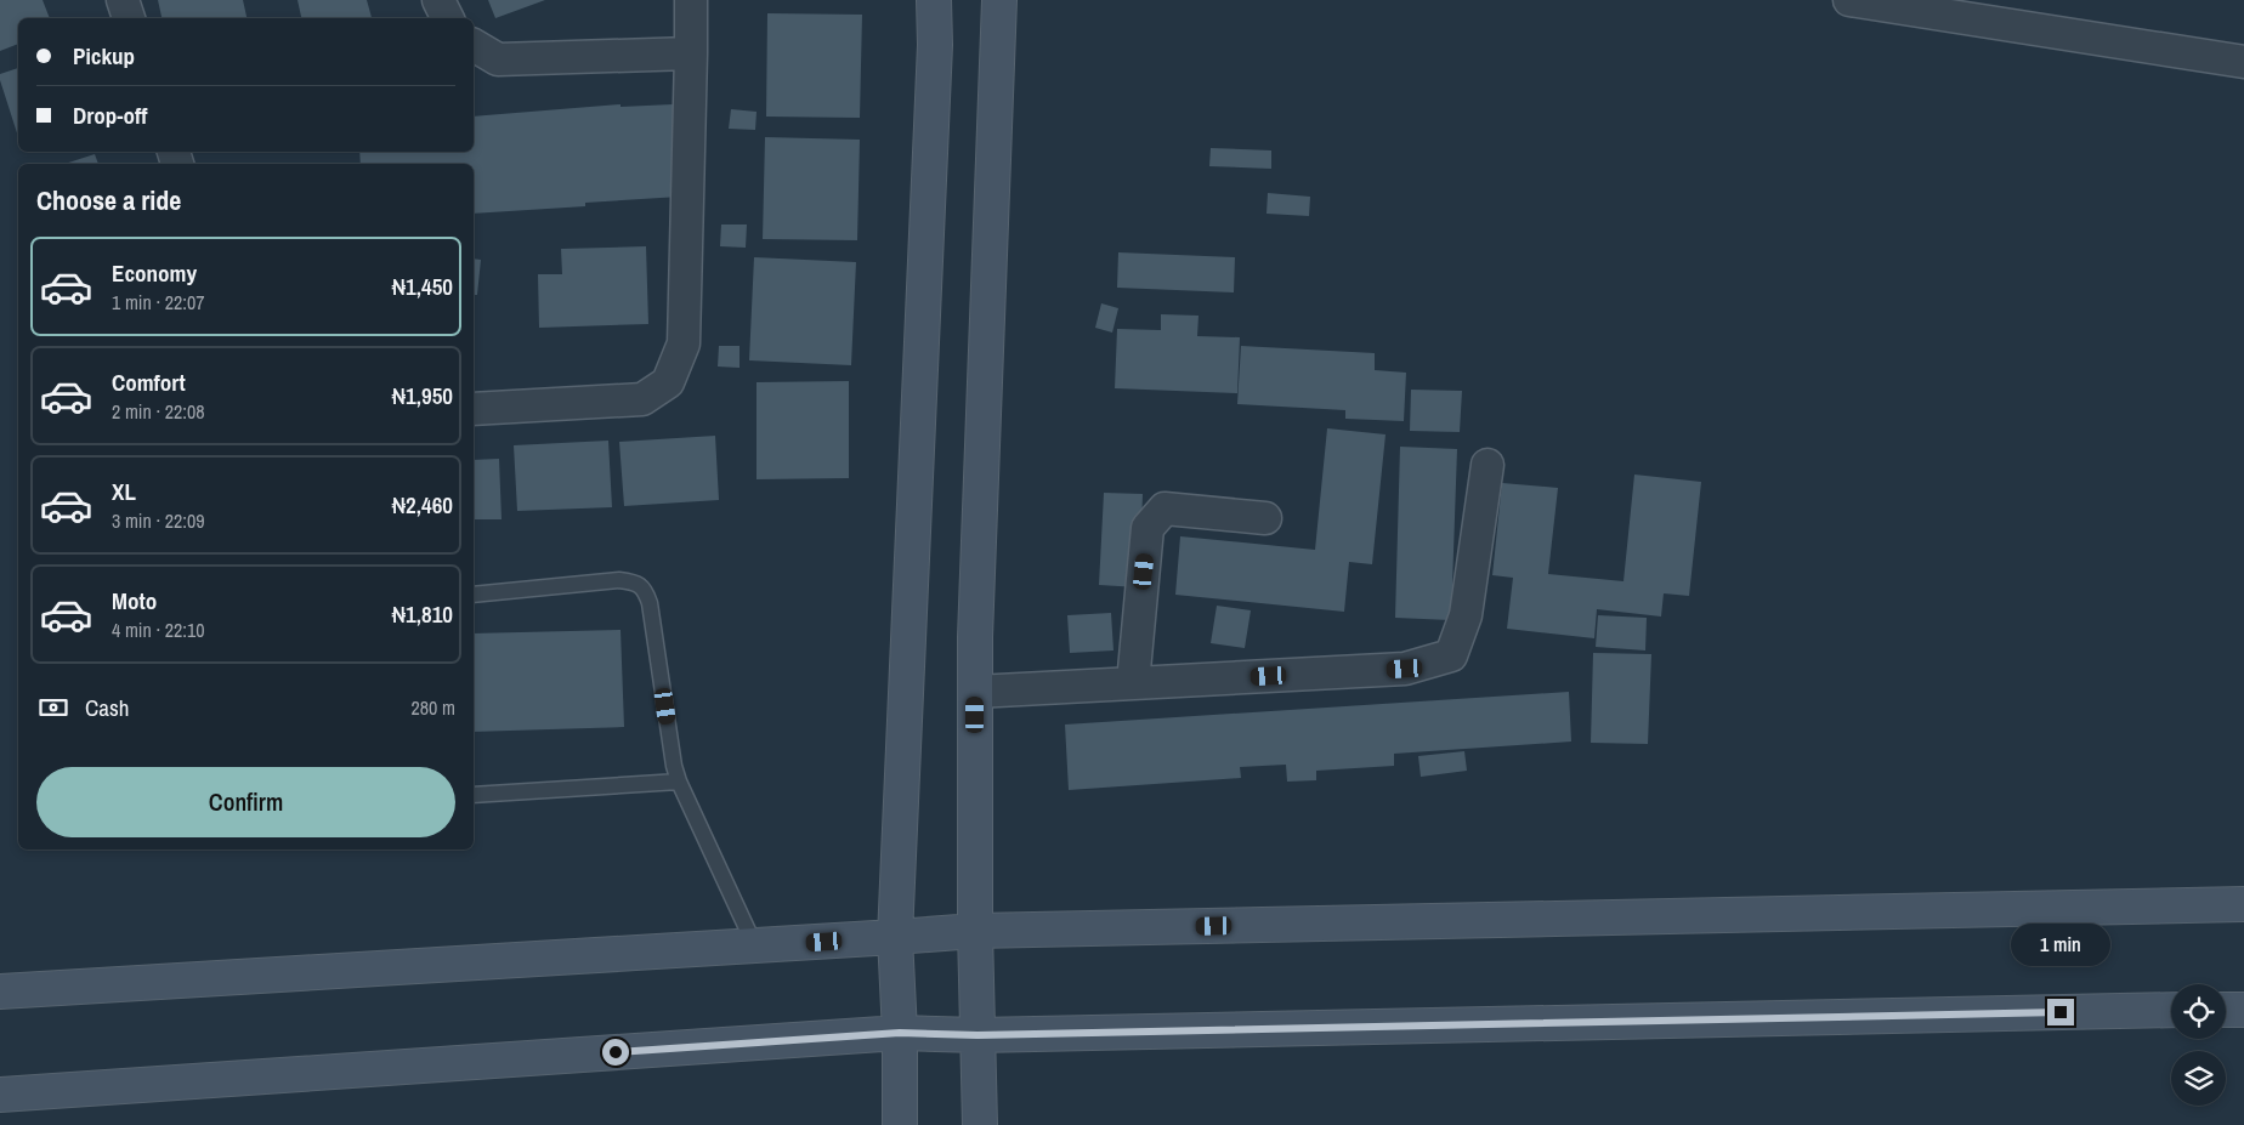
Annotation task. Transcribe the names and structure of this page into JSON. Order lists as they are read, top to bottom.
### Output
{
  "page": {
    "banner": ["Pickup", "Drop-off"],
    "heading": "Choose a ride",
    "list": [
      {
        "name": "Economy",
        "note": "1 min · 22:07",
        "value": "₦1,450"
      },
      {
        "name": "Comfort",
        "note": "2 min · 22:08",
        "value": "₦1,950"
      },
      {
        "name": "XL",
        "note": "3 min · 22:09",
        "value": "₦2,460"
      },
      {
        "name": "Moto",
        "note": "4 min · 22:10",
        "value": "₦1,810"
      }
    ],
    "pay": ["Cash", "280 m"],
    "buttons": "Confirm",
    "bubble": "1 min"
  }
}
